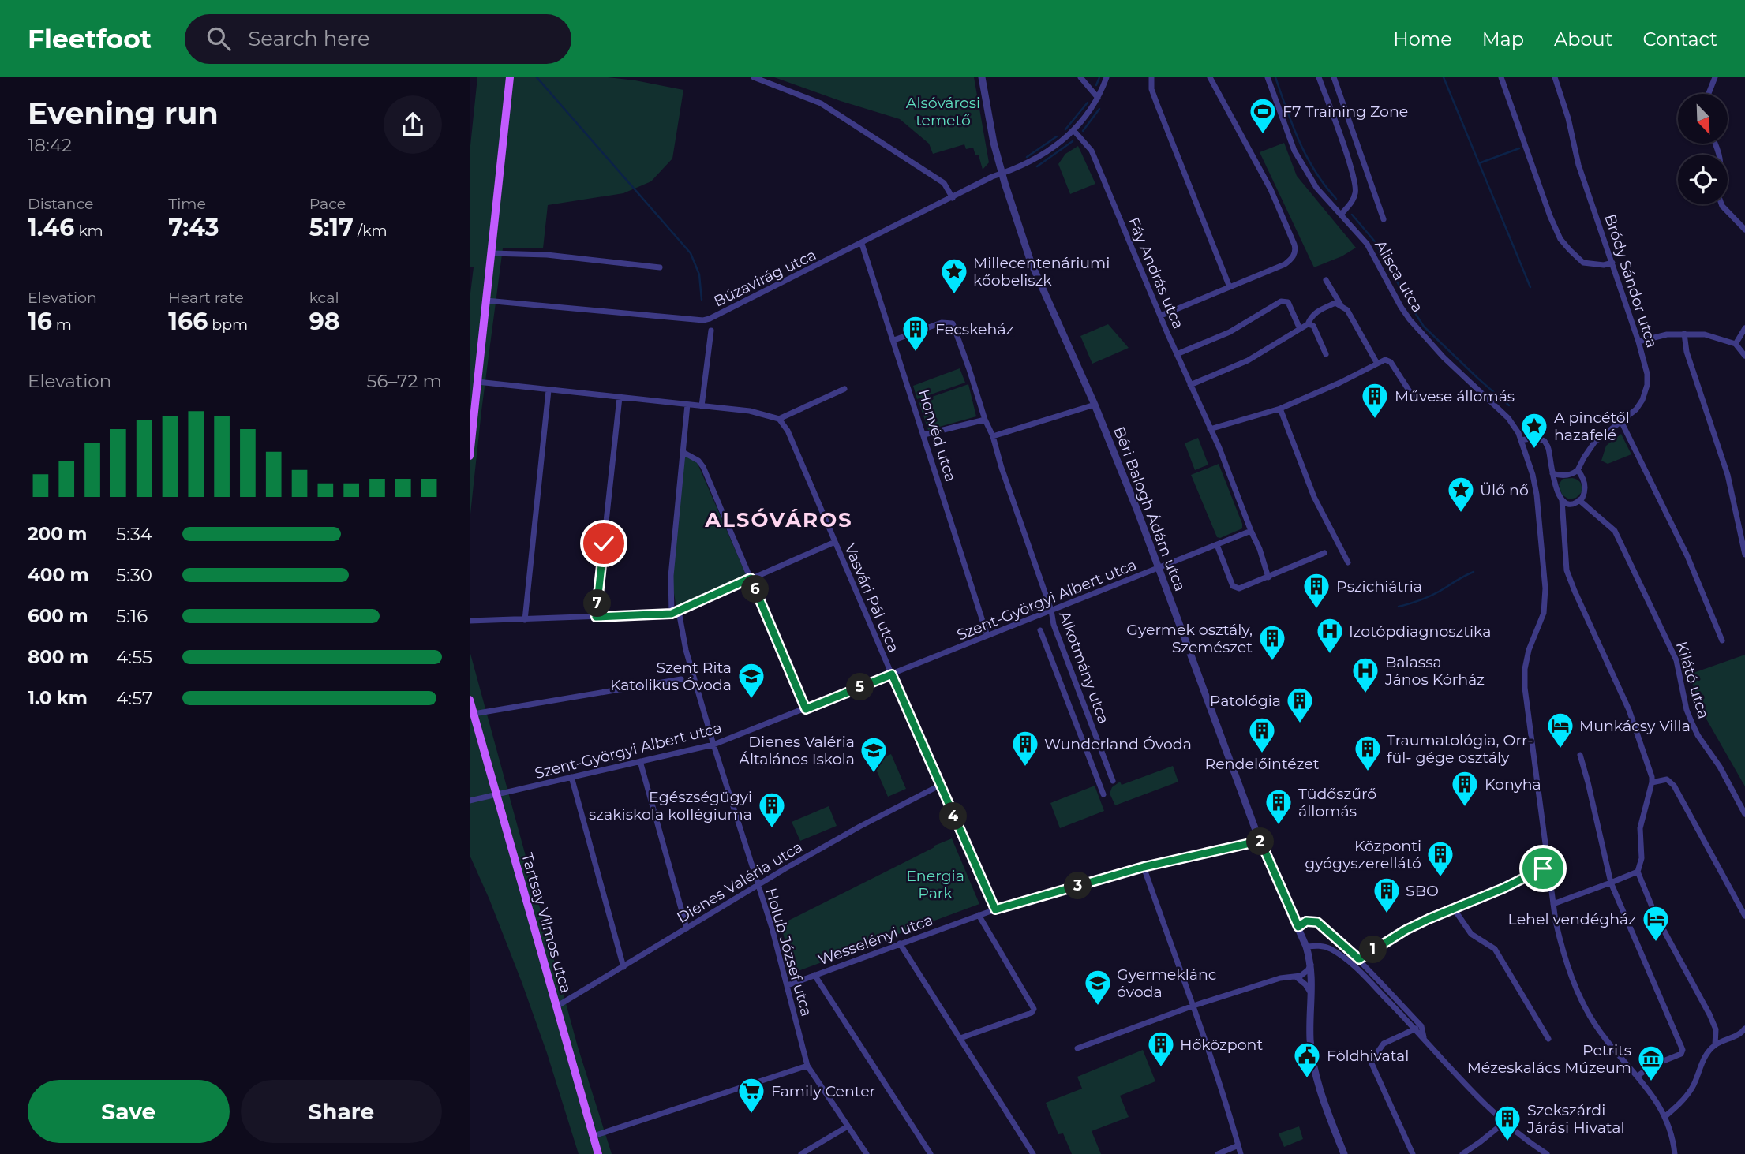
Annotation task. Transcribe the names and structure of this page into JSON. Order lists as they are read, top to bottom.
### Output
{
  "streets": {
    "main road": ["Tartsay Vilmos utca"],
    "street": [
      "Fáy András utca",
      "Alisca utca",
      "Búzavirág utca",
      "Bródy Sándor utca",
      "Honvéd utca",
      "Béri Balogh Ádám utca",
      "Vasvári Pál utca",
      "Szent-Györgyi Albert utca",
      "Alkotmány utca",
      "Kilátó utca",
      "Dienes Valéria utca",
      "Wesselényi utca",
      "Holub József utca"
    ]
  },
  "crossings": [
    ["Fáy András utca", "Búzavirág utca"],
    ["Fáy András utca", "Szent-Györgyi Albert utca"],
    ["Búzavirág utca", "Honvéd utca"],
    ["Búzavirág utca", "Béri Balogh Ádám utca"],
    ["Honvéd utca", "Szent-Györgyi Albert utca"],
    ["Béri Balogh Ádám utca", "Szent-Györgyi Albert utca"],
    ["Béri Balogh Ádám utca", "Wesselényi utca"],
    ["Vasvári Pál utca", "Szent-Györgyi Albert utca"],
    ["Vasvári Pál utca", "Dienes Valéria utca"],
    ["Vasvári Pál utca", "Wesselényi utca"],
    ["Szent-Györgyi Albert utca", "Alkotmány utca"],
    ["Szent-Györgyi Albert utca", "Tartsay Vilmos utca"],
    ["Szent-Györgyi Albert utca", "Holub József utca"],
    ["Dienes Valéria utca", "Tartsay Vilmos utca"],
    ["Dienes Valéria utca", "Holub József utca"],
    ["Wesselényi utca", "Holub József utca"]
  ],
  "districts": ["ALSÓVÁROS"],
  "parks": ["Alsóvárosi temető", "Energia Park"],
  "places": {
    "sports": ["F7 Training Zone"],
    "place": ["Millecentenáriumi kőobeliszk", "A pincétől hazafelé", "Ülő nő"],
    "building": [
      "Fecskeház",
      "Művese állomás",
      "Pszichiátria",
      "Gyermek osztály, Szemészet",
      "Patológia",
      "Rendelőintézet",
      "Wunderland Óvoda",
      "Traumatológia, Orr- fül- gége osztály",
      "Konyha",
      "Tüdőszűrő állomás",
      "Egészségügyi szakiskola kollégiuma",
      "Központi gyógyszerellátó",
      "SBO",
      "Hőközpont",
      "Szekszárdi Járási Hivatal"
    ],
    "hospital": ["Izotópdiagnosztika", "Balassa János Kórház"],
    "school or university": ["Szent Rita Katolikus Óvoda", "Dienes Valéria Általános Iskola", "Gyermeklánc óvoda"],
    "hotel": ["Munkácsy Villa", "Lehel vendégház"],
    "public building": ["Földhivatal"],
    "museum": ["Petrits Mézeskalács Múzeum"],
    "supermarket": ["Family Center"]
  },
  "north": "bottom right",
  "page": {
    "header": "Fleetfoot",
    "search": "Search here",
    "nav": [
      "Home",
      "Map",
      "About",
      "Contact"
    ],
    "heading": ["Evening run", "18:42"],
    "stats": [
      ["Distance", "1.46 km"],
      ["Time", "7:43"],
      ["Pace", "5:17 /km"],
      ["Elevation", "16 m"],
      ["Heart rate", "166 bpm"],
      ["kcal", "98"]
    ],
    "chart": ["Elevation", "56–72 m"],
    "list": [
      {
        "name": "200 m",
        "note": "5:34"
      },
      {
        "name": "400 m",
        "note": "5:30"
      },
      {
        "name": "600 m",
        "note": "5:16"
      },
      {
        "name": "800 m",
        "note": "4:55"
      },
      {
        "name": "1.0 km",
        "note": "4:57"
      }
    ],
    "pins": [
      "6",
      "7",
      "5",
      "4",
      "2",
      "3",
      "1"
    ],
    "buttons": ["Save", "Share"]
  }
}
